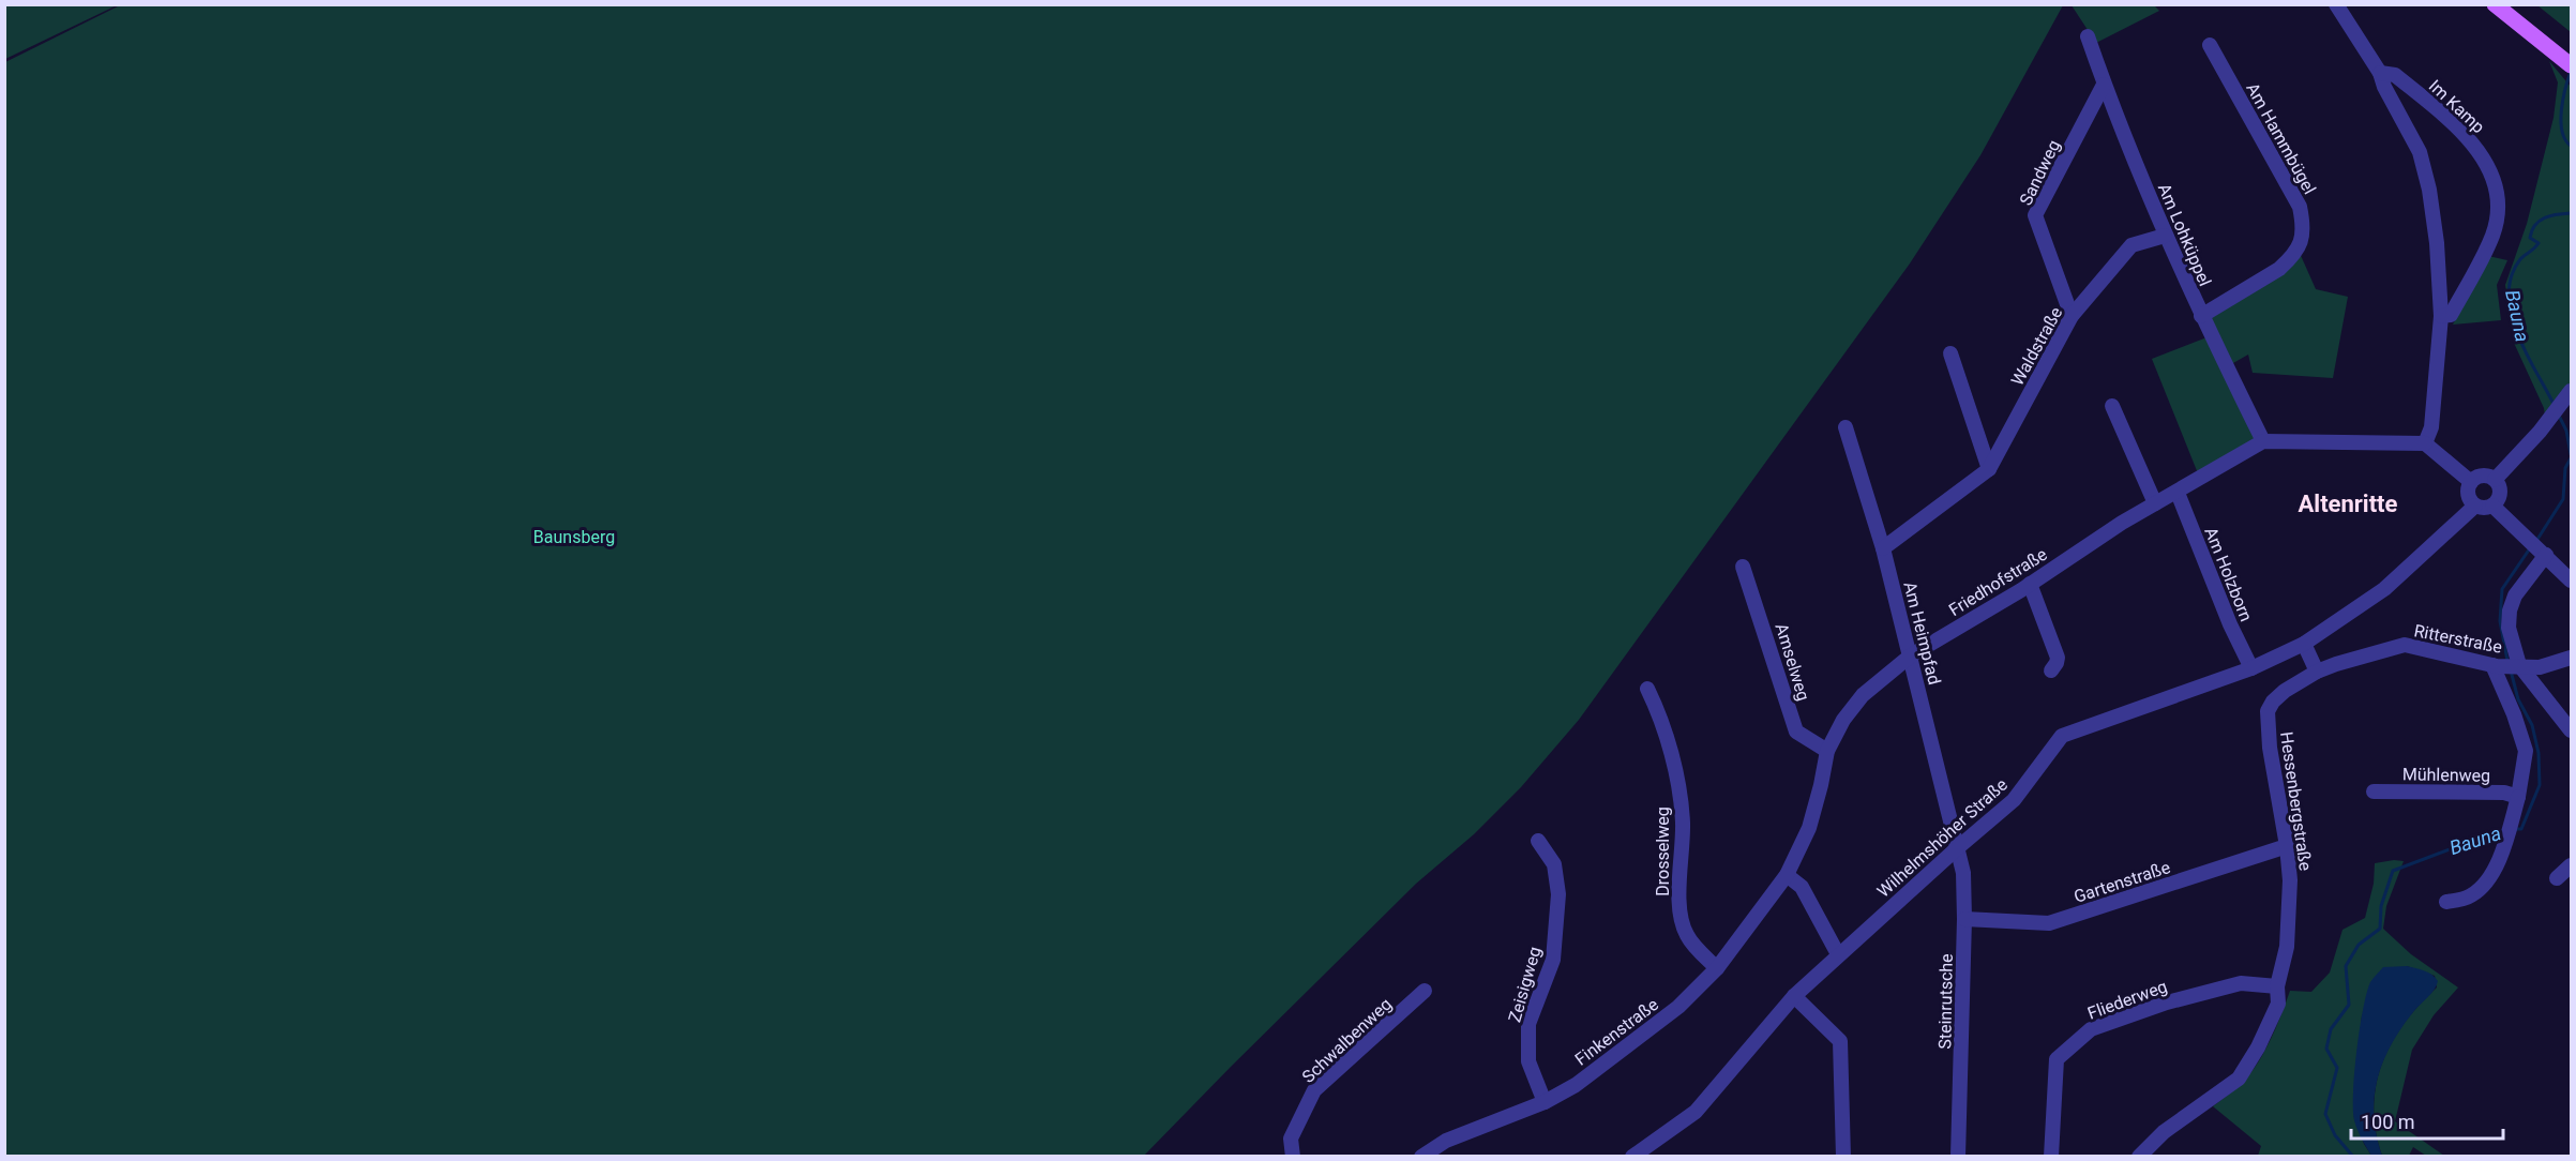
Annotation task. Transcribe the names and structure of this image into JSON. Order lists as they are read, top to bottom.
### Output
{
  "streets": {
    "street": [
      "Im Kamp",
      "Am Hammbügel",
      "Sandweg",
      "Am Lohküppel",
      "Waldstraße",
      "Am Holzborn",
      "Friedhofstraße",
      "Am Heimpfad",
      "Ritterstraße",
      "Amselweg",
      "Mühlenweg",
      "Hessenbergstraße",
      "Wilhelmshöher Straße",
      "Drosselweg",
      "Gartenstraße",
      "Zeisigweg",
      "Fliederweg",
      "Steinrutsche",
      "Finkenstraße",
      "Schwalbenweg"
    ]
  },
  "crossings": [
    ["Am Hammbügel", "Am Lohküppel"],
    ["Sandweg", "Am Lohküppel"],
    ["Sandweg", "Waldstraße"],
    ["Am Lohküppel", "Waldstraße"],
    ["Am Lohküppel", "Friedhofstraße"],
    ["Waldstraße", "Am Heimpfad"],
    ["Am Holzborn", "Friedhofstraße"],
    ["Am Holzborn", "Wilhelmshöher Straße"],
    ["Friedhofstraße", "Am Heimpfad"],
    ["Friedhofstraße", "Finkenstraße"],
    ["Am Heimpfad", "Wilhelmshöher Straße"],
    ["Am Heimpfad", "Steinrutsche"],
    ["Ritterstraße", "Hessenbergstraße"],
    ["Amselweg", "Finkenstraße"],
    ["Hessenbergstraße", "Gartenstraße"],
    ["Hessenbergstraße", "Fliederweg"],
    ["Wilhelmshöher Straße", "Steinrutsche"],
    ["Drosselweg", "Finkenstraße"],
    ["Gartenstraße", "Steinrutsche"],
    ["Zeisigweg", "Finkenstraße"]
  ],
  "districts": ["Altenritte"],
  "water": ["Bauna"],
  "parks": ["Baunsberg"],
  "scale_bar": "100 m"
}
